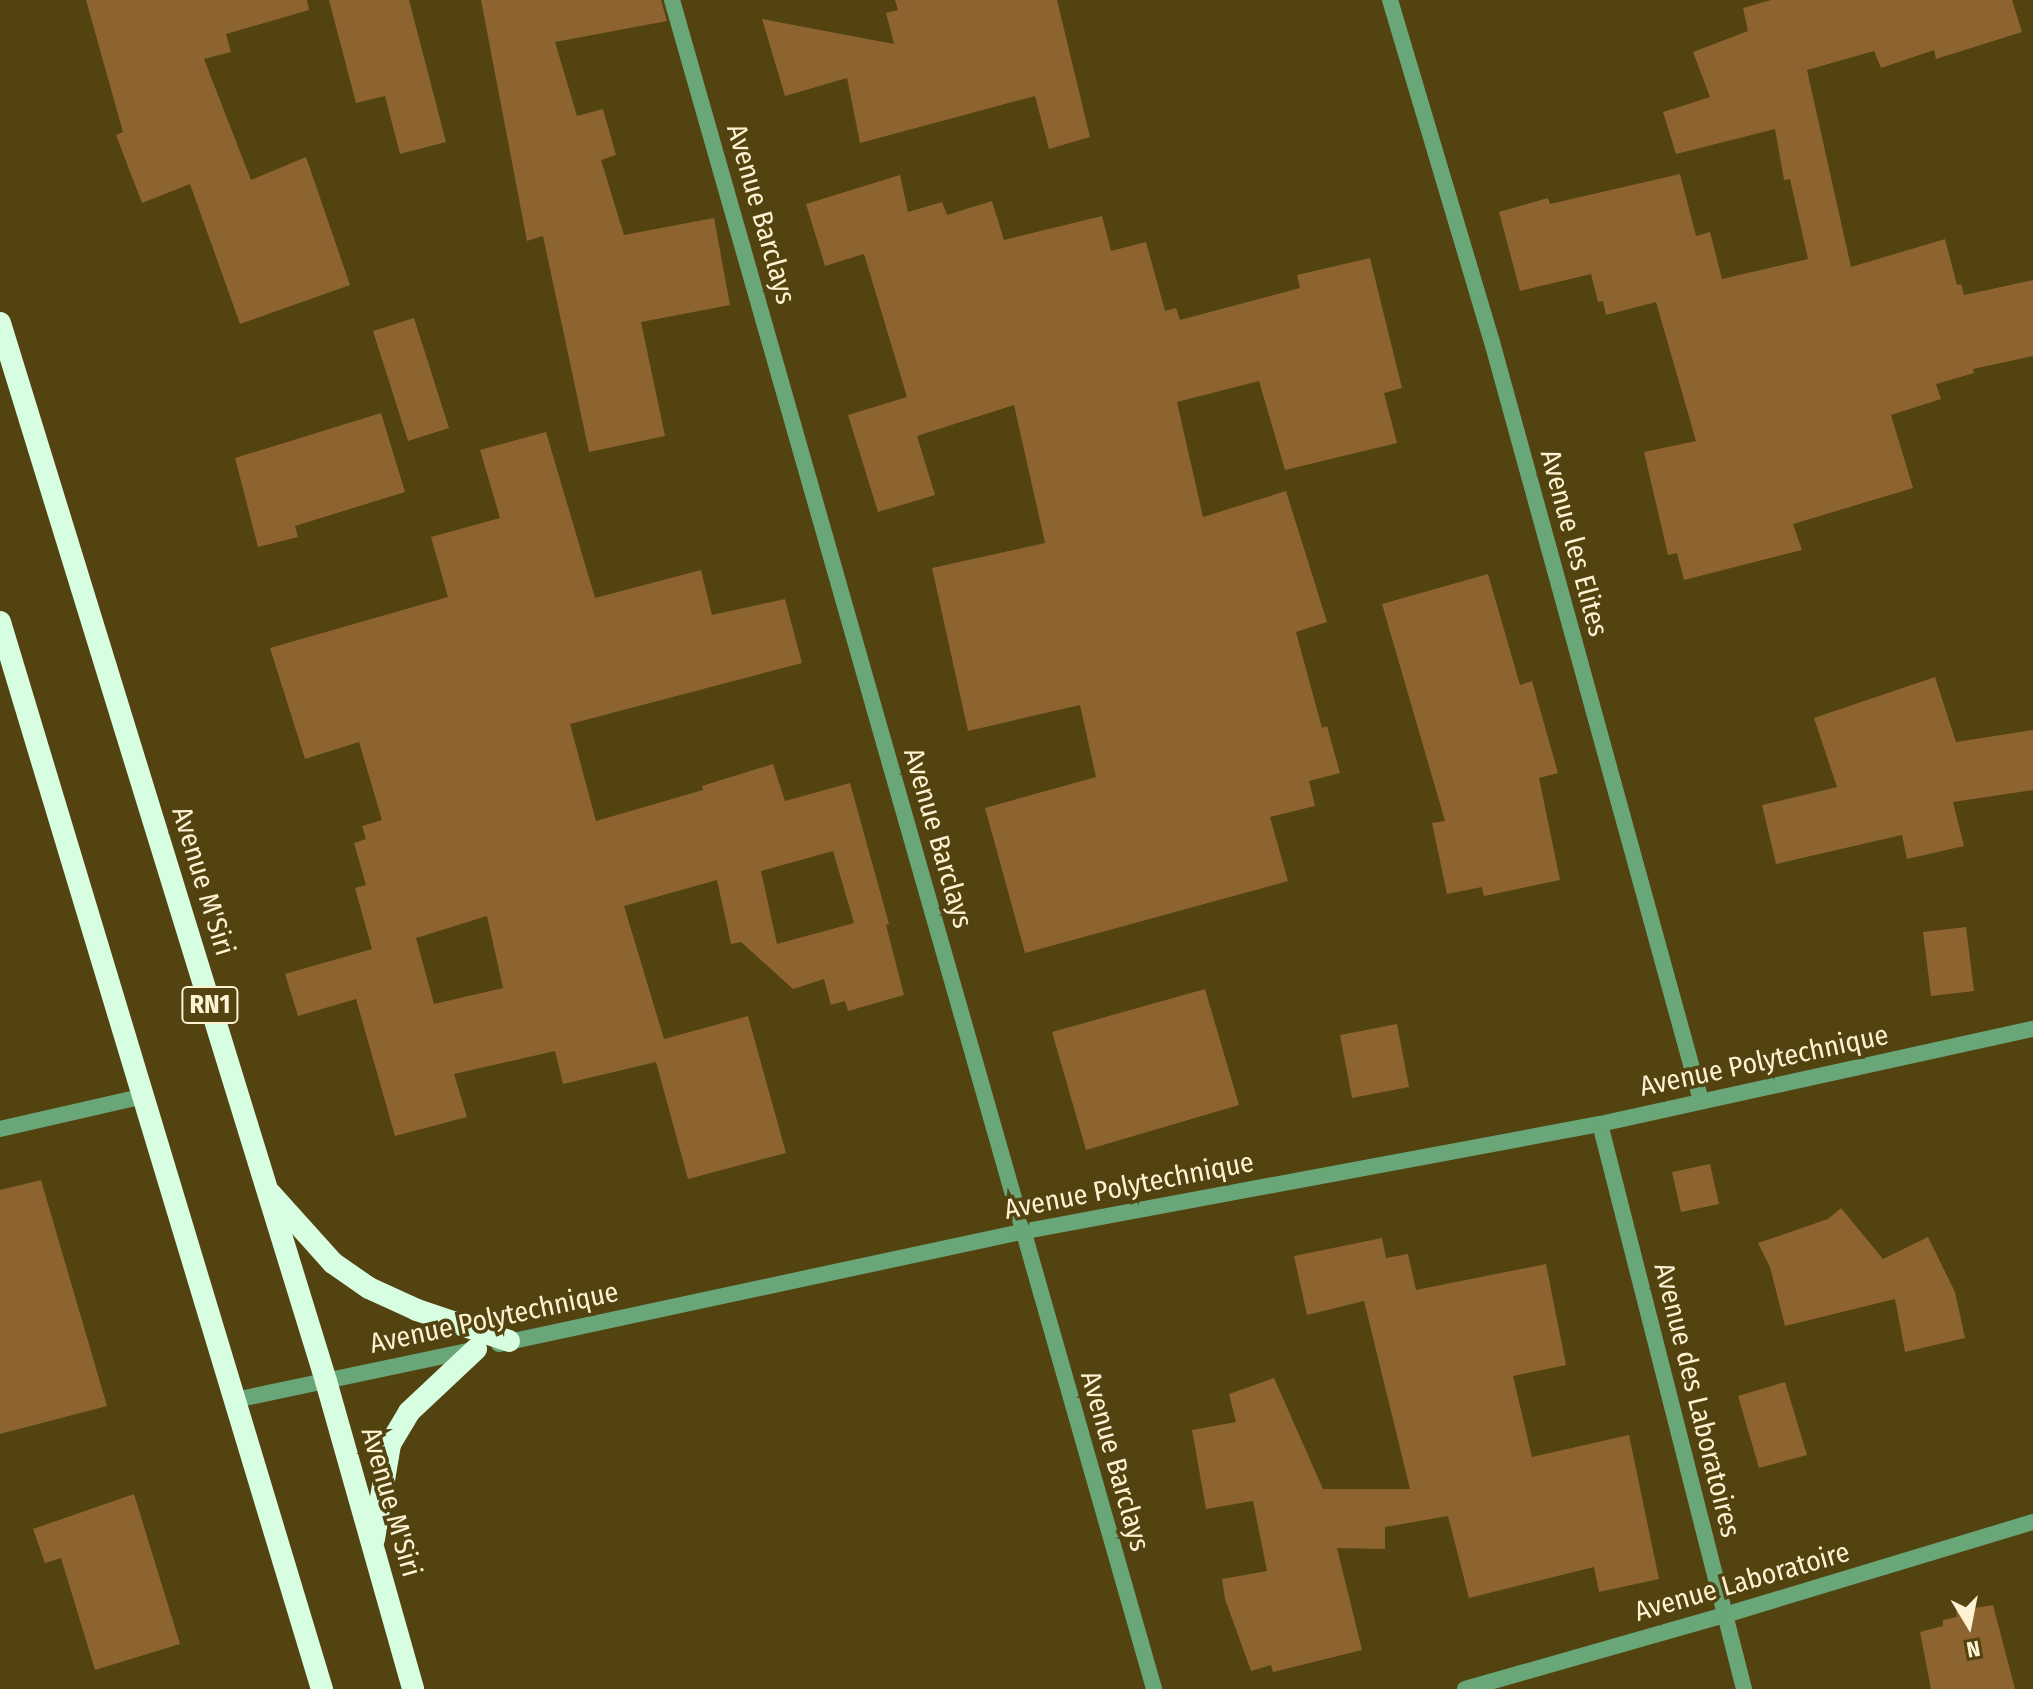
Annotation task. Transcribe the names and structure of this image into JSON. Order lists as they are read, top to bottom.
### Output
{
  "streets": {
    "highway": ["Avenue M'Siri", "RN1"],
    "street": [
      "Avenue Barclays",
      "Avenue les Elites",
      "Avenue Polytechnique",
      "Avenue des Laboratoires",
      "Avenue Laboratoire"
    ]
  },
  "crossings": [
    ["Avenue Barclays", "Avenue Polytechnique"],
    ["Avenue les Elites", "Avenue Polytechnique"],
    ["Avenue M'Siri", "Avenue Polytechnique"],
    ["Avenue Polytechnique", "Avenue des Laboratoires"],
    ["Avenue des Laboratoires", "Avenue Laboratoire"]
  ],
  "north": "bottom"
}
